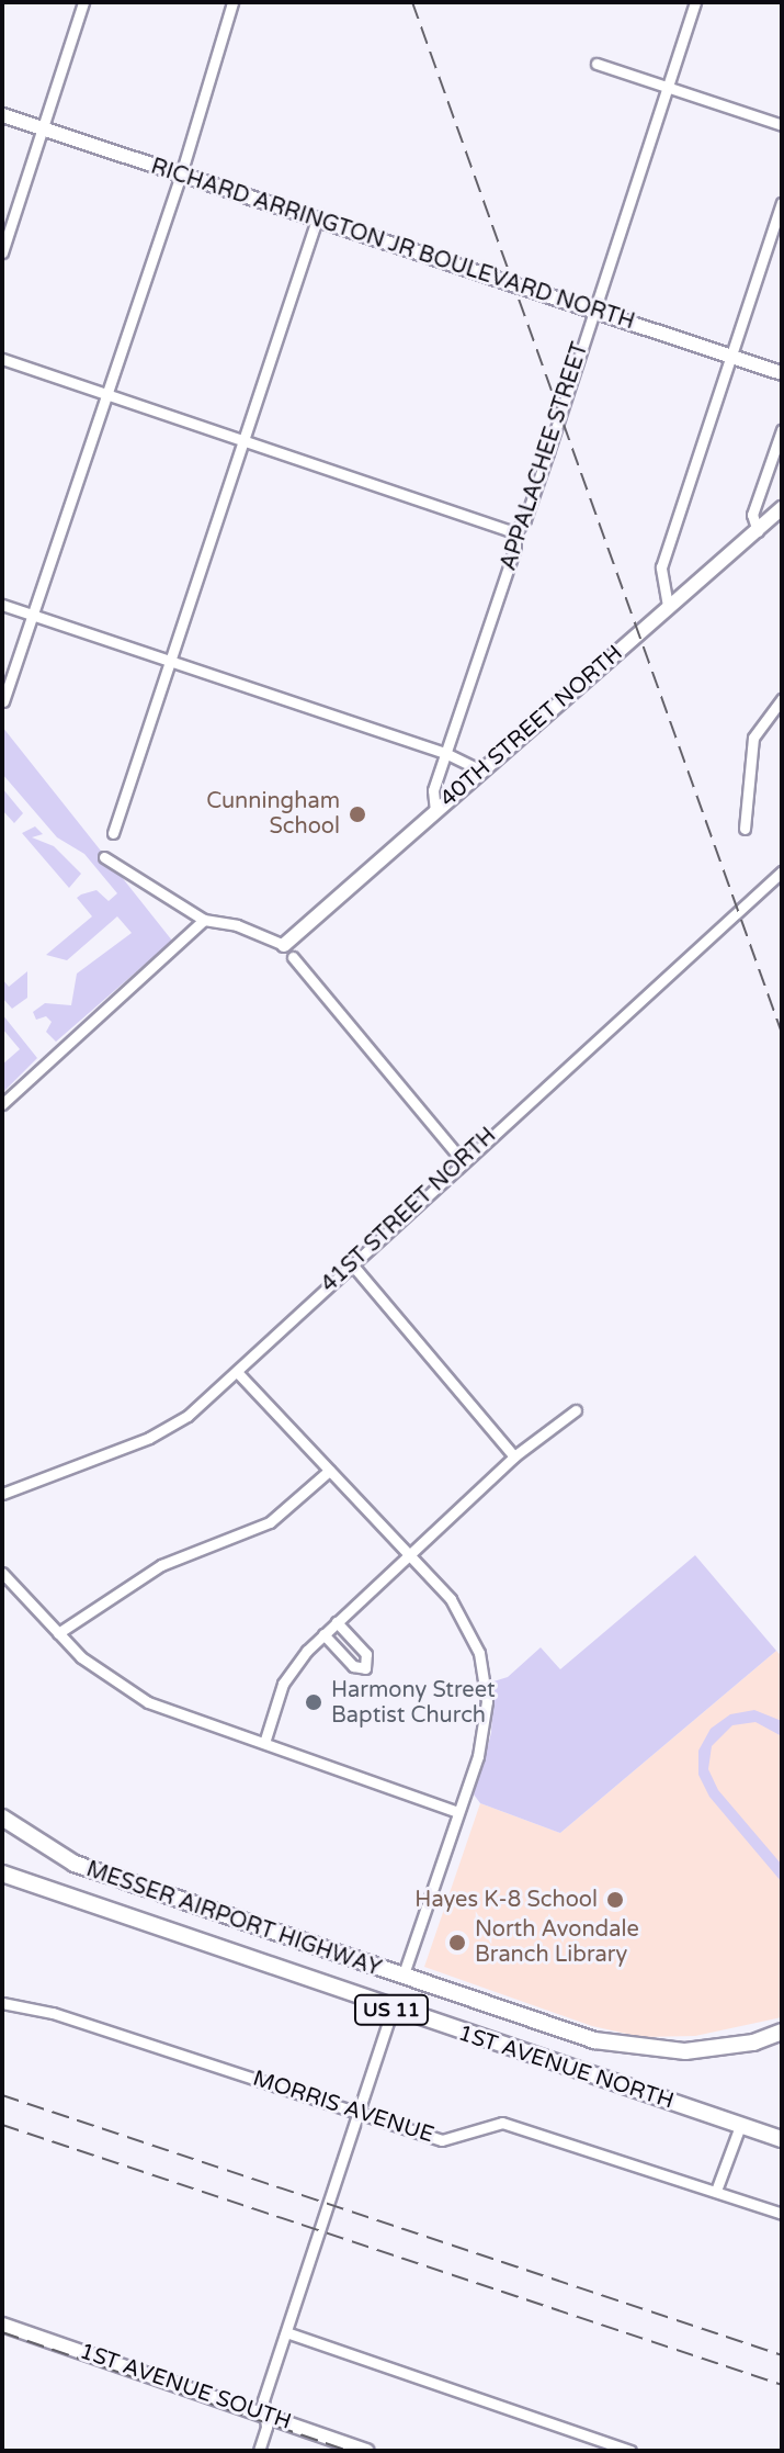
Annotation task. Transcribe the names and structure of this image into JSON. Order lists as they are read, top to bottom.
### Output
{
  "streets": {
    "main road": ["MESSER AIRPORT HIGHWAY", "US 11", "1ST AVENUE NORTH"],
    "street": [
      "RICHARD ARRINGTON JR BOULEVARD NORTH",
      "APPALACHEE STREET",
      "40TH STREET NORTH",
      "41ST STREET NORTH",
      "MORRIS AVENUE",
      "1ST AVENUE SOUTH"
    ]
  },
  "crossings": [
    ["RICHARD ARRINGTON JR BOULEVARD NORTH", "APPALACHEE STREET"],
    ["APPALACHEE STREET", "40TH STREET NORTH"]
  ],
  "places": [
    "Cunningham School",
    "Harmony Street Baptist Church",
    "Hayes K-8 School",
    "North Avondale Branch Library"
  ]
}
